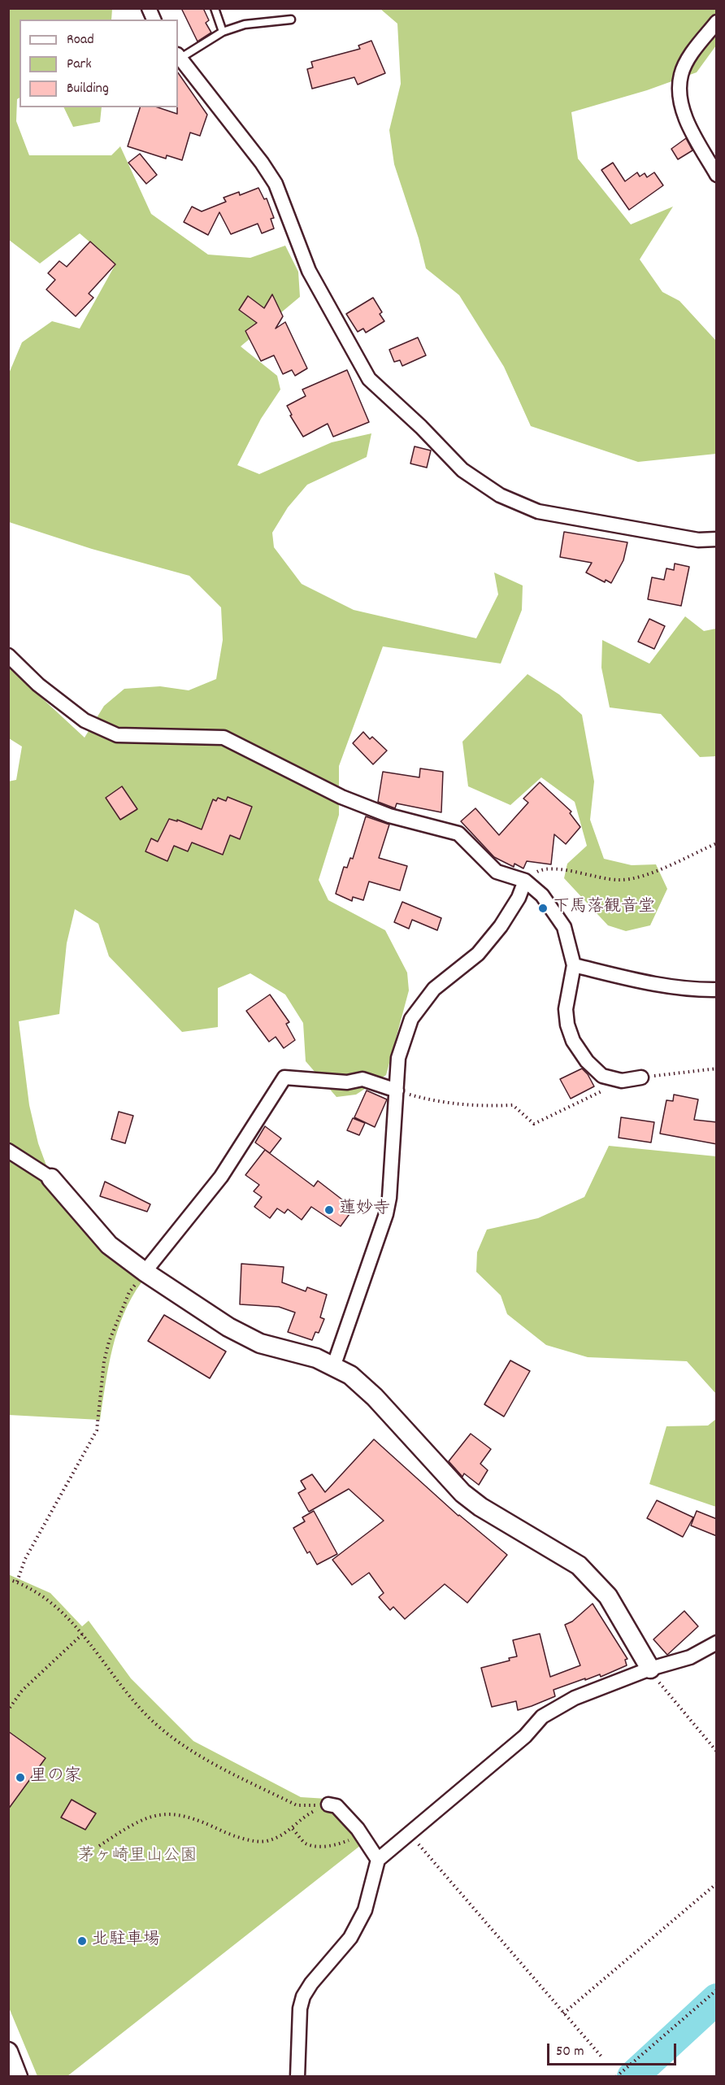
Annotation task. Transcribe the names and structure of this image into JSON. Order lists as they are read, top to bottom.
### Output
{
  "parks": ["茅ヶ崎里山公園"],
  "places": [
    "下馬落観音堂",
    "蓮妙寺",
    "里の家",
    "北駐車場"
  ],
  "legend": ["Road", "Park", "Building"],
  "scale_bar": "50 m"
}
